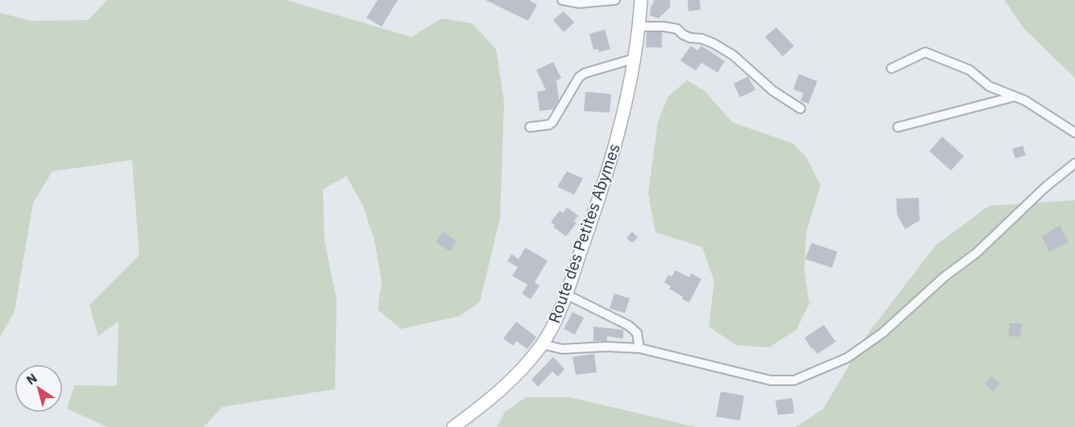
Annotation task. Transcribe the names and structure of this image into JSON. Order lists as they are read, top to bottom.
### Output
{
  "streets": {
    "main road": ["Route des Petites Abymes"]
  },
  "north": "top left"
}
